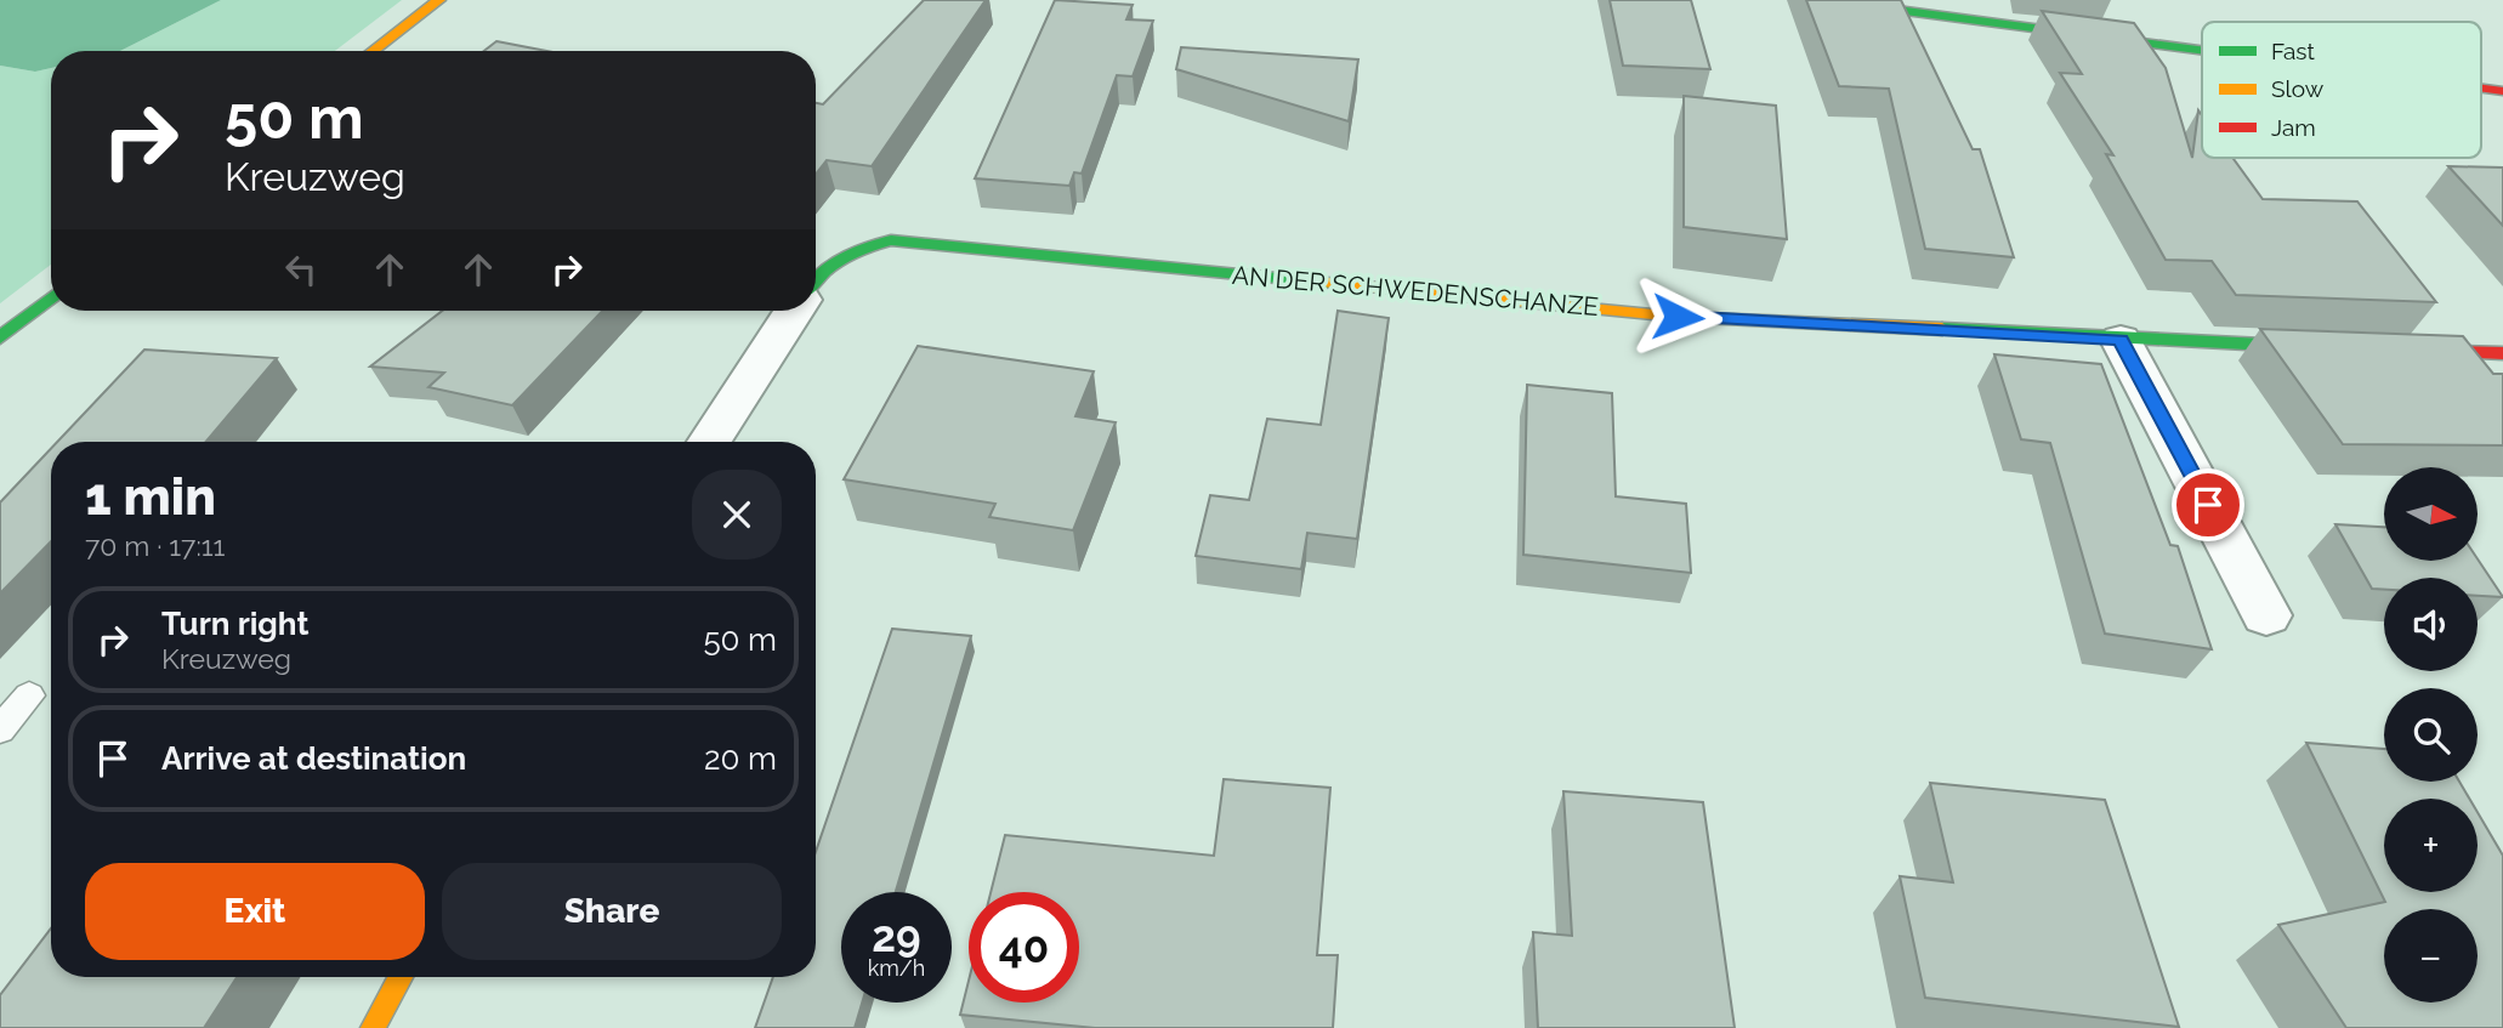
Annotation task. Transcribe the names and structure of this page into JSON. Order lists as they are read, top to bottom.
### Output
{
  "streets": {
    "street": ["AN DER SCHWEDENSCHANZE"]
  },
  "legend": ["Fast", "Slow", "Jam"],
  "north": "right",
  "page": {
    "turn": ["50 m", "Kreuzweg"],
    "heading": ["1 min", "70 m · 17:11"],
    "map_buttons": ["+", "−"],
    "list": [
      {
        "name": "Turn right",
        "note": "Kreuzweg",
        "value": "50 m"
      },
      {
        "name": "Arrive at destination",
        "value": "20 m"
      }
    ],
    "buttons": ["Exit", "Share"],
    "speed": "29 km/h",
    "limit": "40"
  }
}
